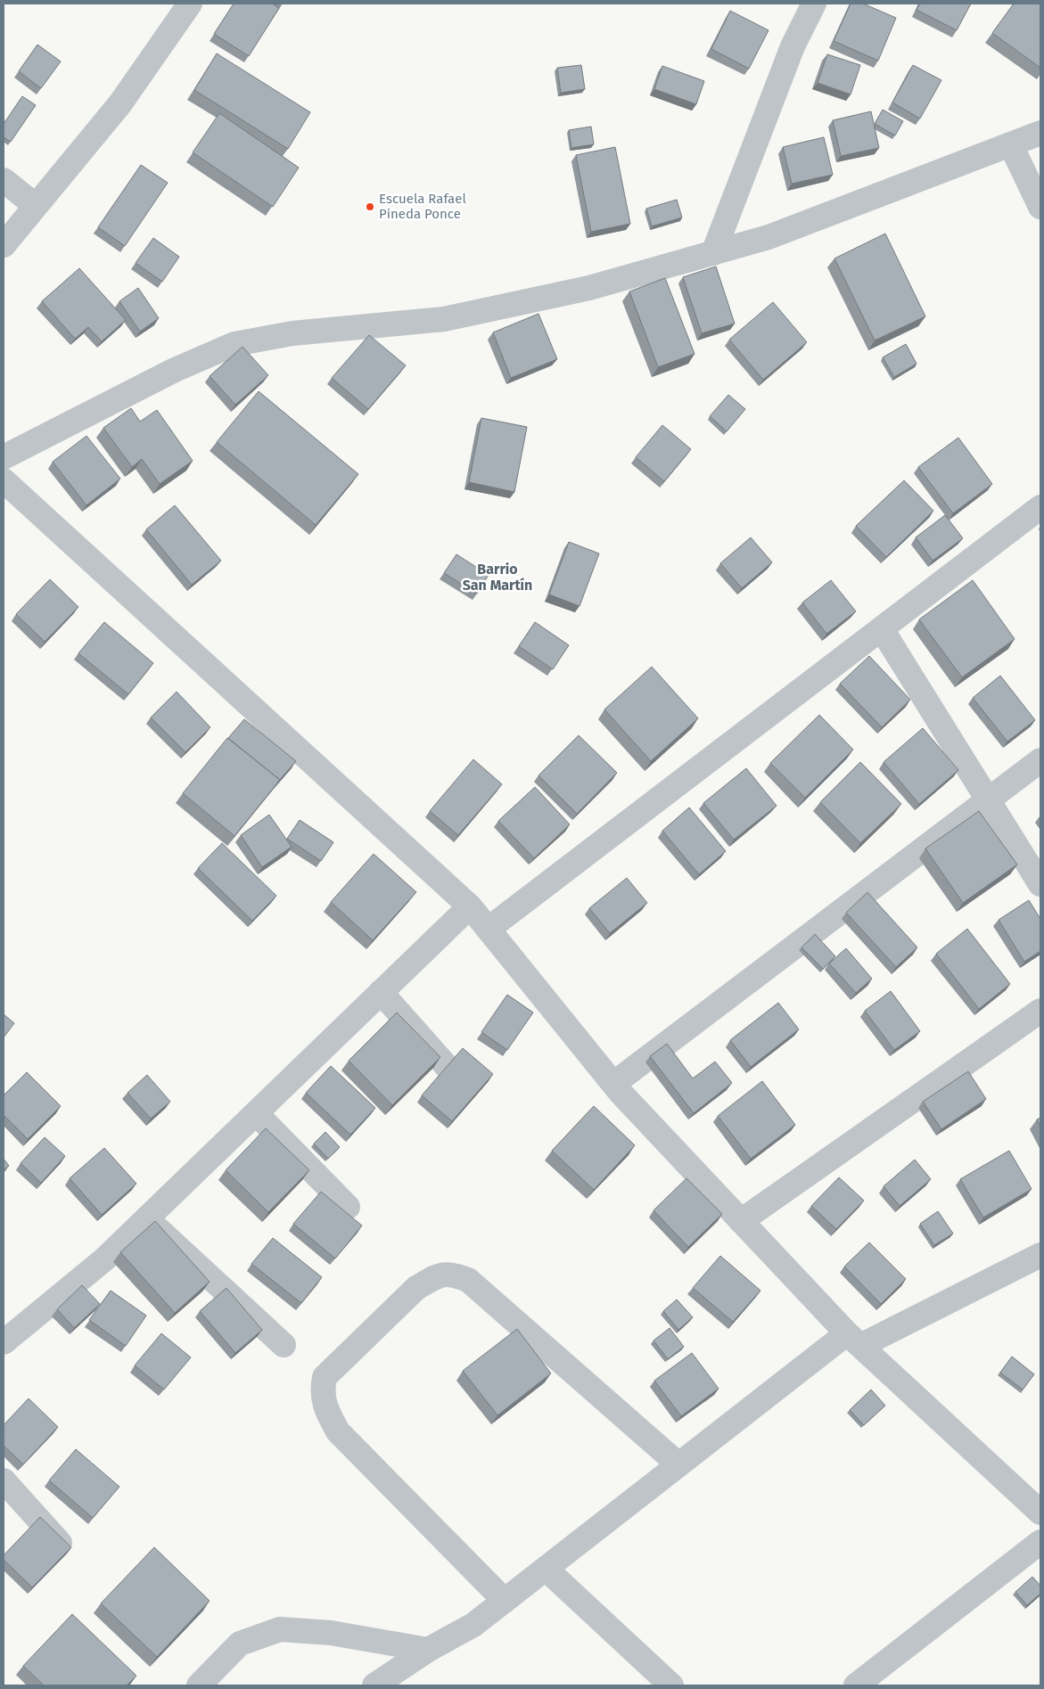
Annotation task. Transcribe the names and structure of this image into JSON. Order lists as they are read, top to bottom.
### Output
{
  "districts": ["Barrio San Martín"],
  "places": ["Escuela Rafael Pineda Ponce"]
}
